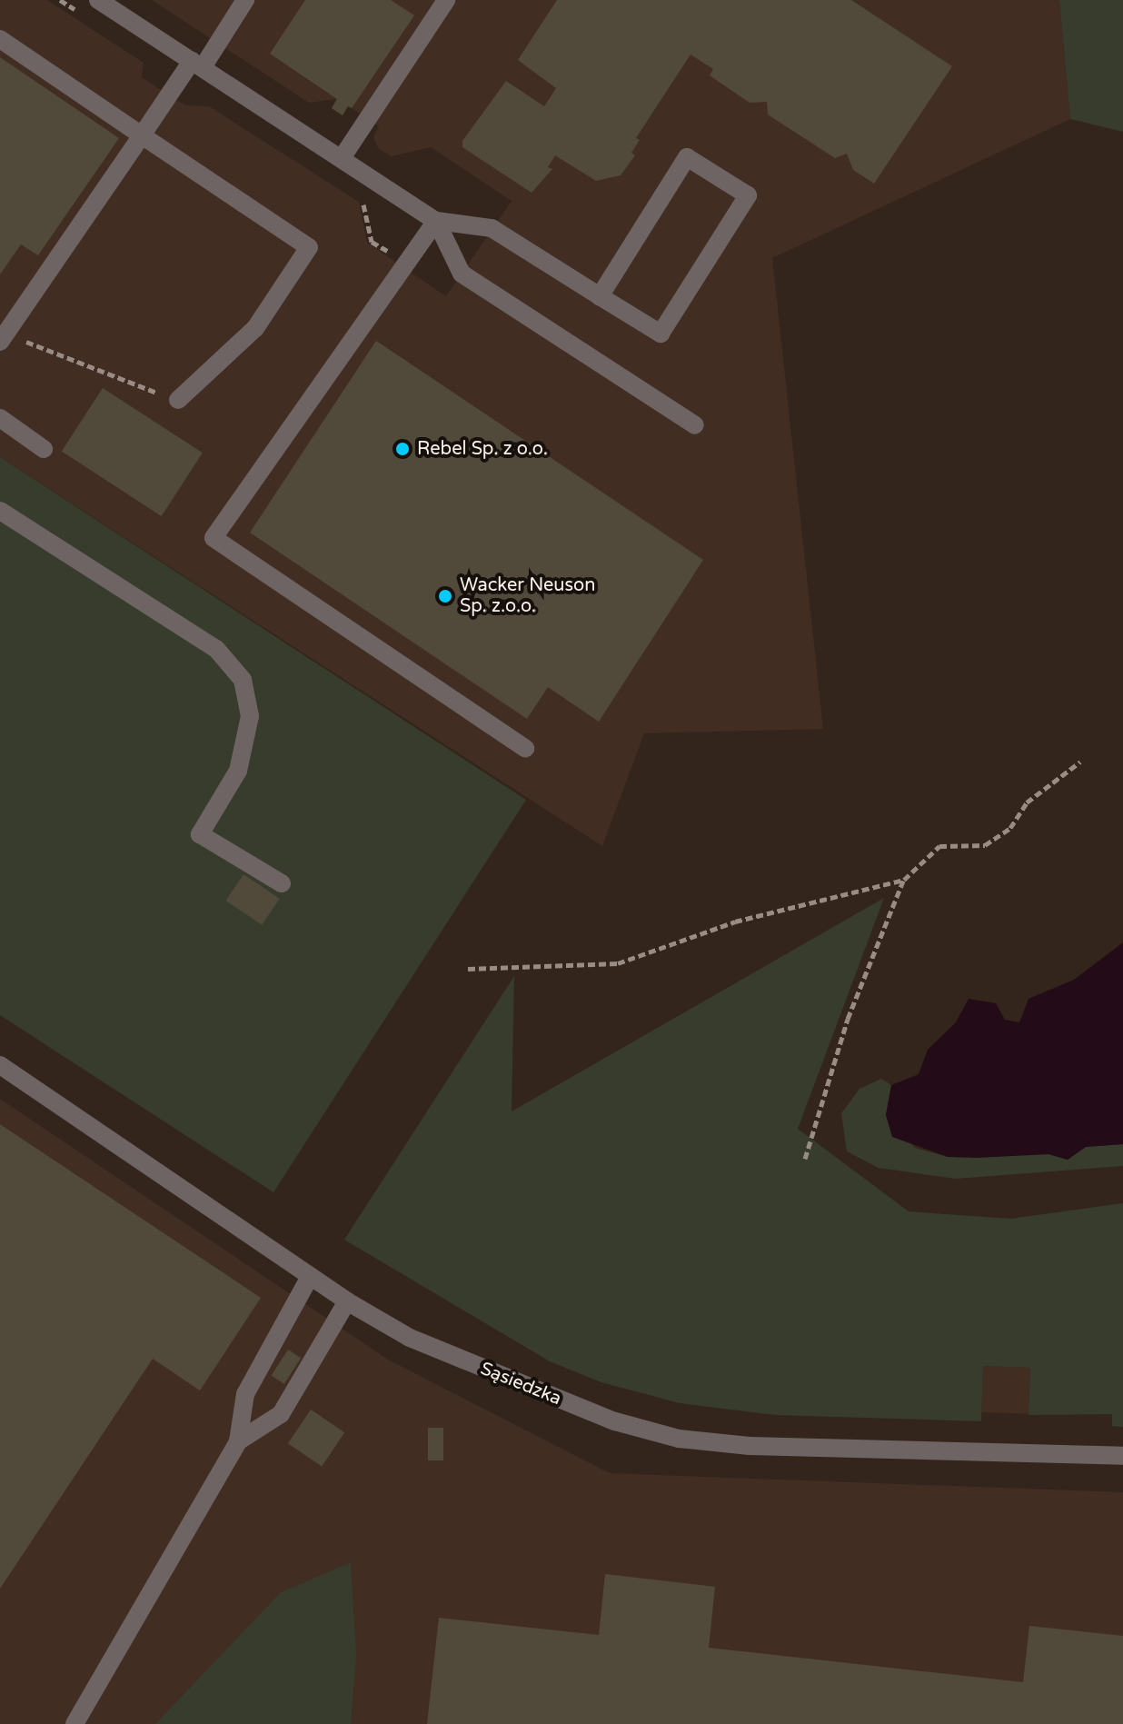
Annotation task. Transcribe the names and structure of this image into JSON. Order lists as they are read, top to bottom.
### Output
{
  "streets": {
    "street": ["Sąsiedzka"]
  },
  "places": ["Rebel Sp. z o.o.", "Wacker Neuson Sp. z.o.o."]
}
